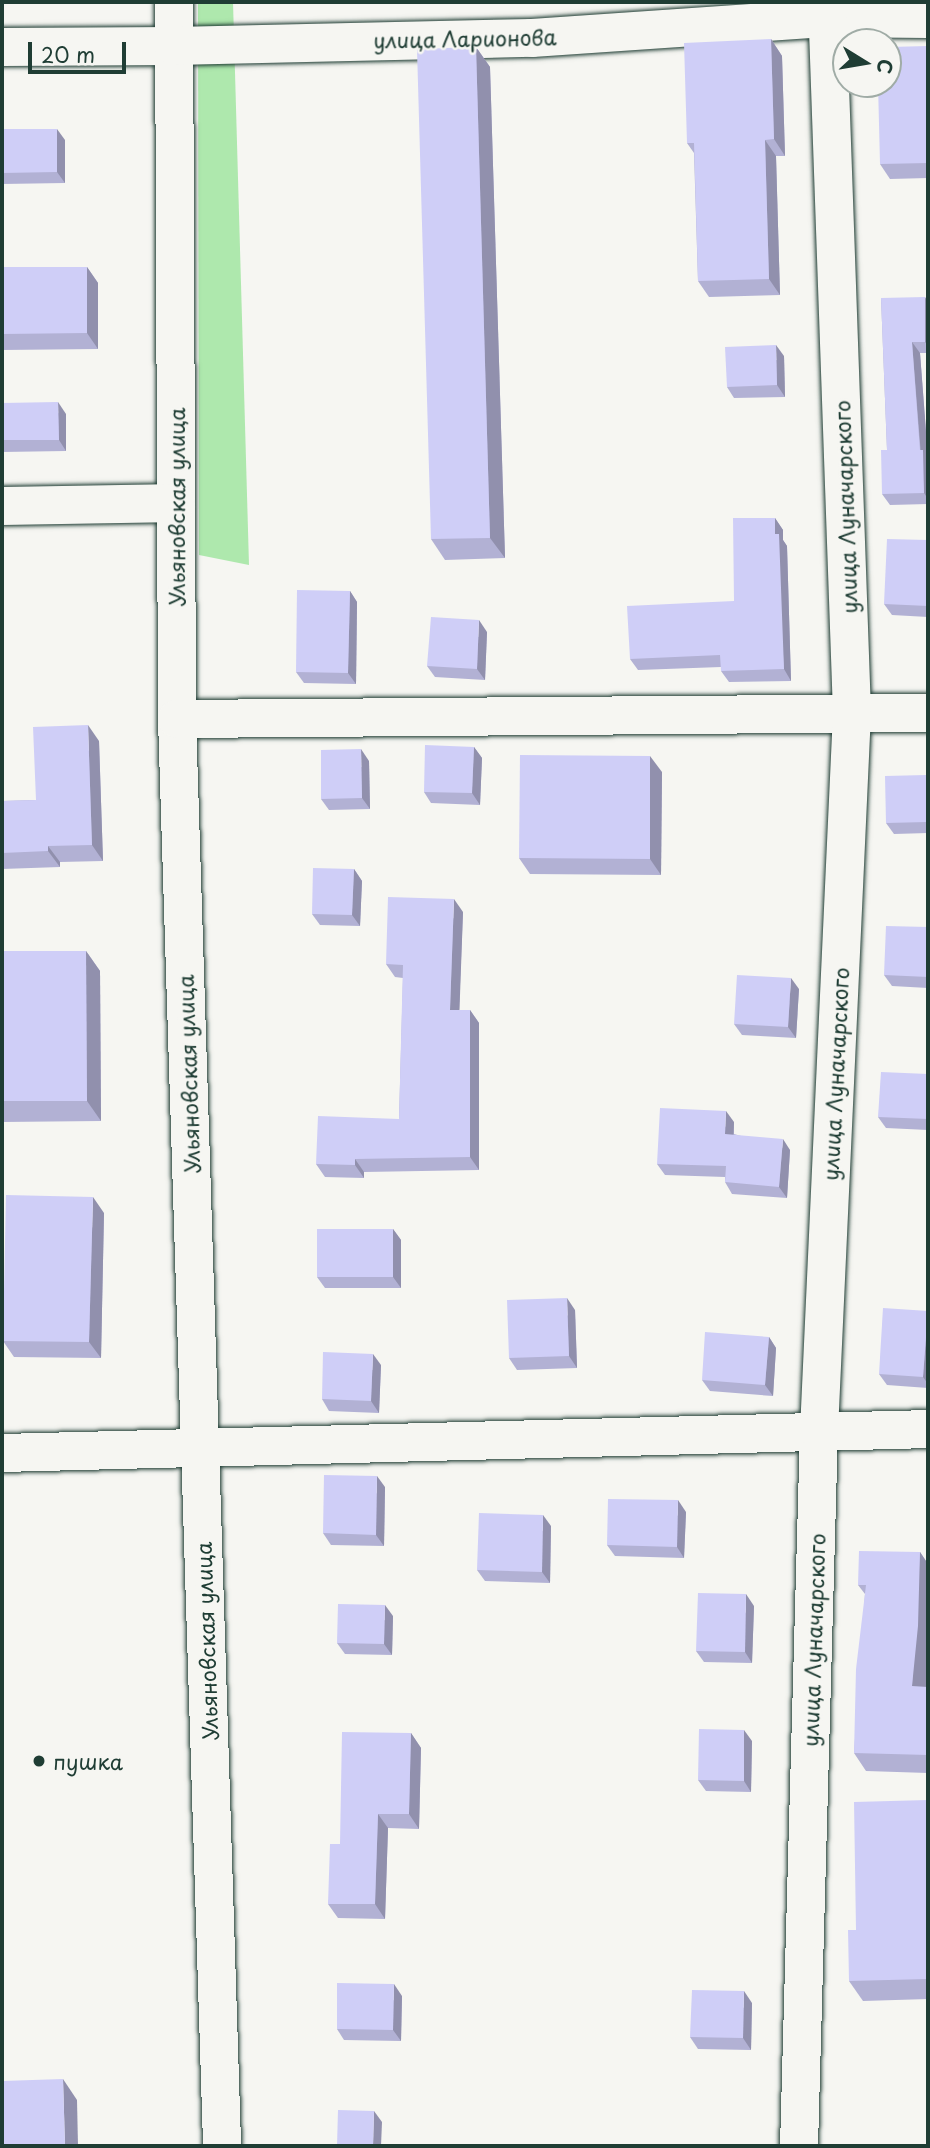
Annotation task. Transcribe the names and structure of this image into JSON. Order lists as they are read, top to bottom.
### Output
{
  "streets": {
    "street": ["улица Ларионова", "Ульяновская улица", "улица Луначарского"]
  },
  "crossings": [
    ["улица Ларионова", "Ульяновская улица"],
    ["улица Ларионова", "улица Луначарского"]
  ],
  "places": ["пушка"],
  "scale_bar": "20 m",
  "north": "right"
}
